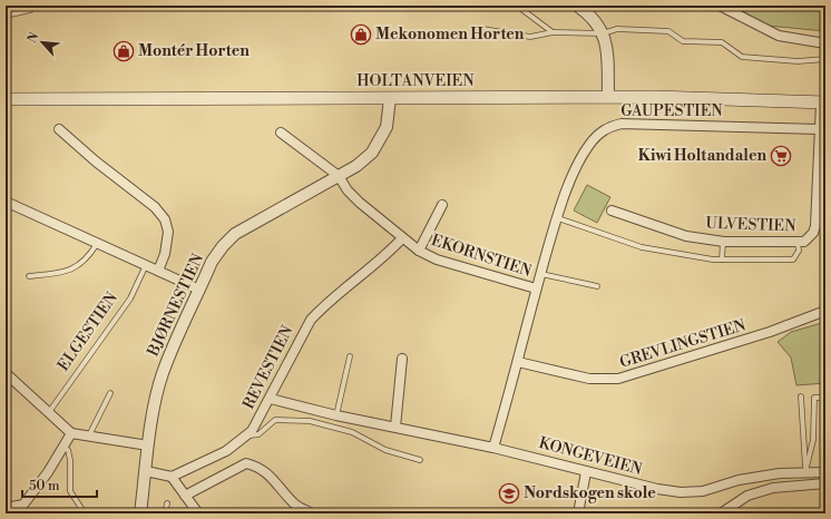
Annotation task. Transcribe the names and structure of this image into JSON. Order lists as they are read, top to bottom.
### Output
{
  "streets": {
    "main road": ["HOLTANVEIEN"],
    "street": [
      "GAUPESTIEN",
      "ULVESTIEN",
      "EKORNSTIEN",
      "BJØRNESTIEN",
      "GREVLINGSTIEN",
      "REVESTIEN",
      "KONGEVEIEN"
    ],
    "lane": ["ELGESTIEN"]
  },
  "crossings": [
    ["HOLTANVEIEN", "ULVESTIEN"],
    ["HOLTANVEIEN", "BJØRNESTIEN"],
    ["GAUPESTIEN", "ULVESTIEN"],
    ["GAUPESTIEN", "EKORNSTIEN"],
    ["GAUPESTIEN", "GREVLINGSTIEN"],
    ["GAUPESTIEN", "KONGEVEIEN"],
    ["EKORNSTIEN", "BJØRNESTIEN"],
    ["EKORNSTIEN", "REVESTIEN"],
    ["REVESTIEN", "KONGEVEIEN"]
  ],
  "places": {
    "shop": ["Mekonomen Horten", "Montér Horten"],
    "supermarket": ["Kiwi Holtandalen"],
    "school or university": ["Nordskogen skole"]
  },
  "scale_bar": "50 m",
  "north": "top left"
}
